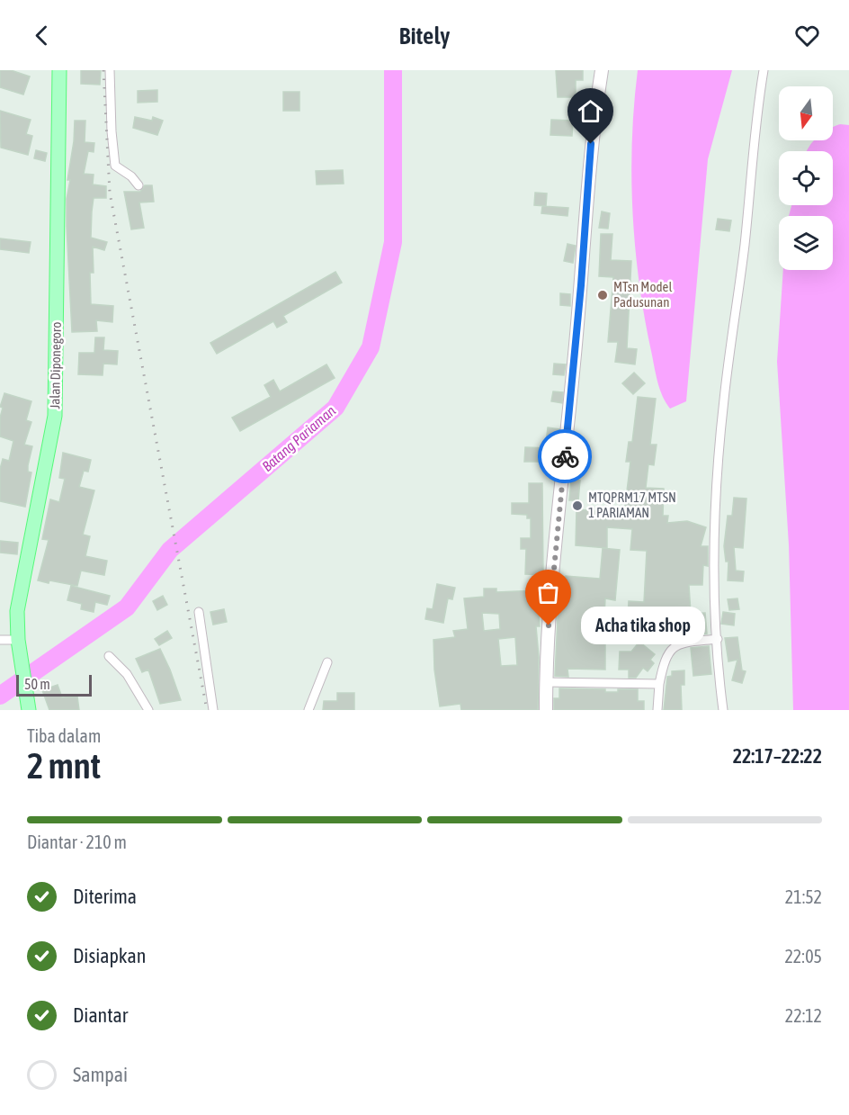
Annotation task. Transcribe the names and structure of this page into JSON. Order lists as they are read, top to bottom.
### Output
{
  "streets": {
    "main road": ["Jalan Diponegoro"]
  },
  "water": ["Batang Pariaman"],
  "places": ["MTsn Model Padusunan", "MTQPRM17 MTSN 1 PARIAMAN", "Acha tika shop"],
  "scale_bar": "50 m",
  "north": "bottom",
  "page": {
    "header": "Bitely",
    "bubble": "Acha tika shop",
    "scale": "50 m",
    "heading": ["2 mnt", "Tiba dalam", "22:17–22:22"],
    "bar": "Diantar · 210 m",
    "list": [
      ["Diterima", "21:52"],
      ["Disiapkan", "22:05"],
      ["Diantar", "22:12"],
      "Sampai"
    ]
  }
}
